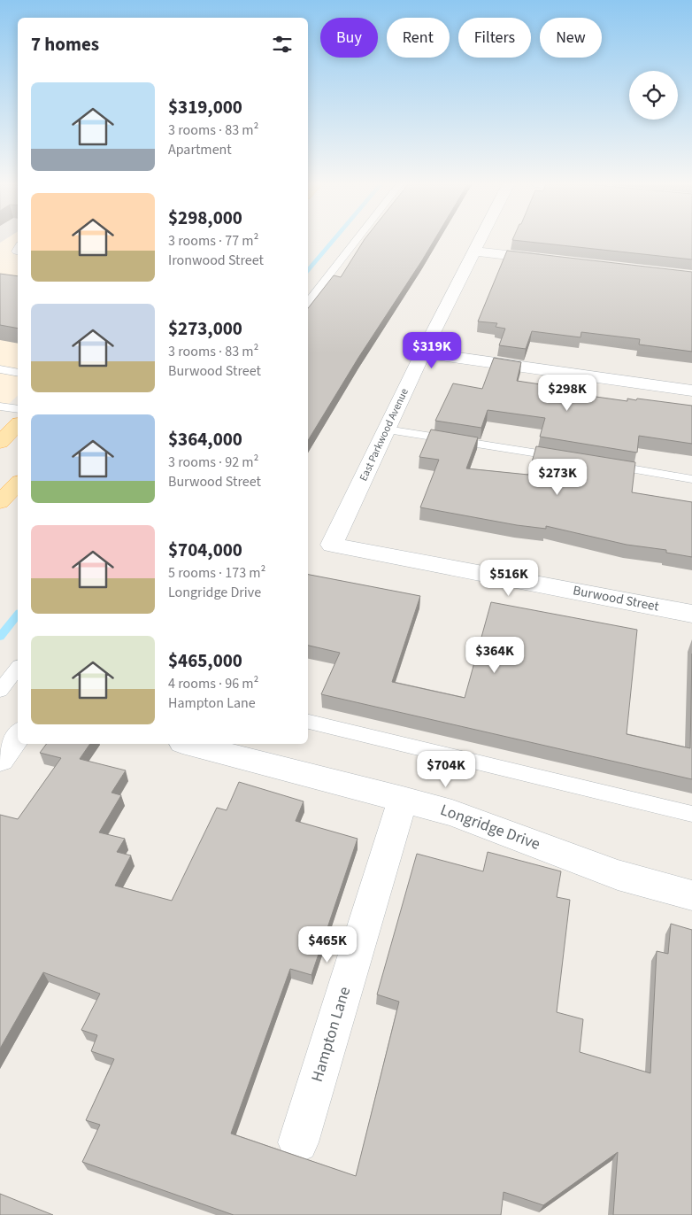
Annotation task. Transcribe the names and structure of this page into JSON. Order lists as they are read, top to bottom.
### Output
{
  "streets": {
    "street": [
      "East Parkwood Avenue",
      "Burwood Street",
      "Longridge Drive",
      "Hampton Lane"
    ]
  },
  "crossings": [
    ["East Parkwood Avenue", "Burwood Street"],
    ["Longridge Drive", "Hampton Lane"]
  ],
  "page": {
    "chip": [
      "Buy",
      "Rent",
      "Filters",
      "New"
    ],
    "heading": "7 homes",
    "list": [
      {
        "name": "$319,000",
        "note": "3 rooms · 83 m² · Apartment"
      },
      {
        "name": "$298,000",
        "note": "3 rooms · 77 m² · Ironwood Street"
      },
      {
        "name": "$273,000",
        "note": "3 rooms · 83 m² · Burwood Street"
      },
      {
        "name": "$364,000",
        "note": "3 rooms · 92 m² · Burwood Street"
      },
      {
        "name": "$704,000",
        "note": "5 rooms · 173 m² · Longridge Drive"
      },
      {
        "name": "$465,000",
        "note": "4 rooms · 96 m² · Hampton Lane"
      }
    ],
    "price": [
      "$319K",
      "$298K",
      "$273K",
      "$516K",
      "$364K",
      "$704K",
      "$465K"
    ]
  }
}
